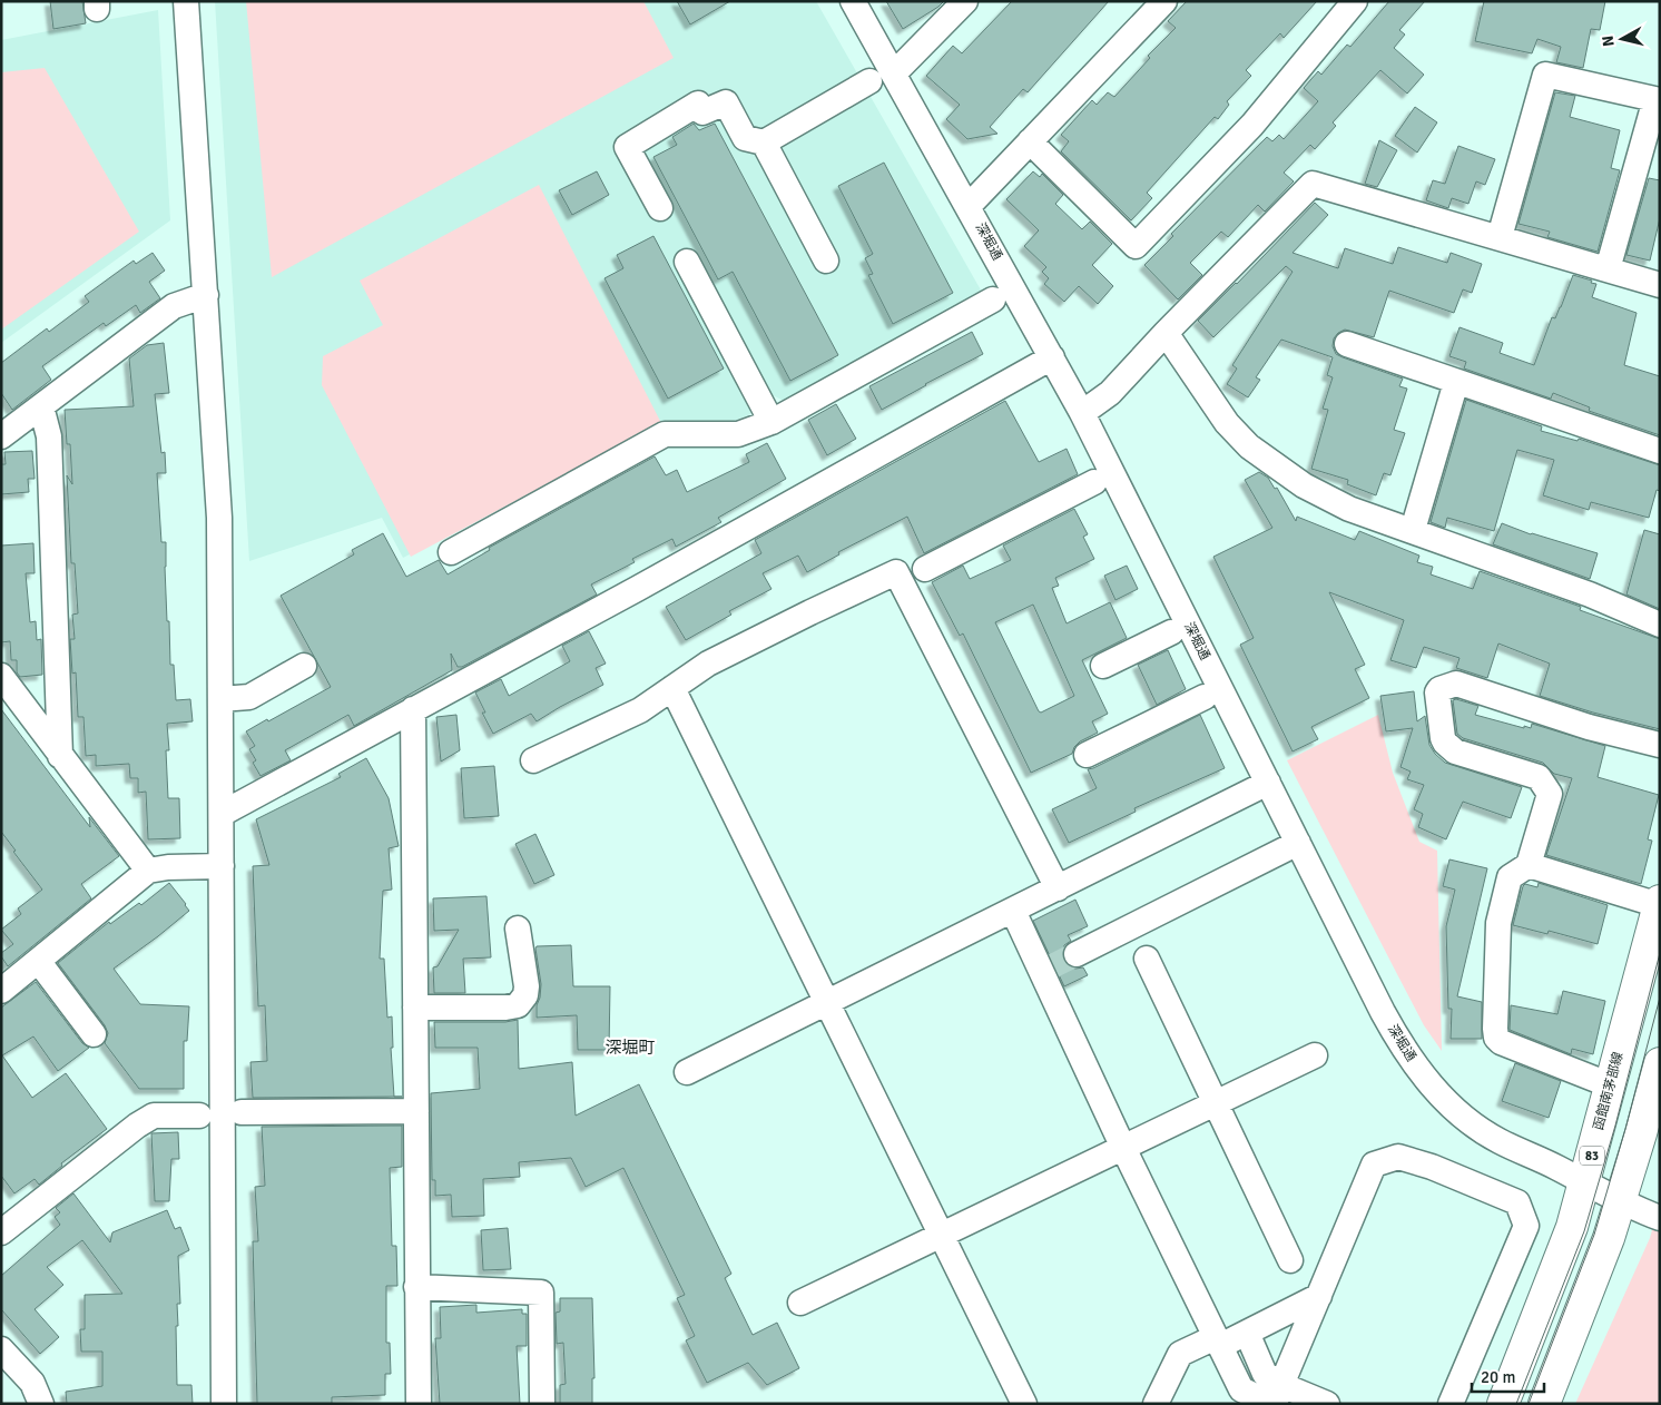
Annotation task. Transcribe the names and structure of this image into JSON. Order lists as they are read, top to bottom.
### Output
{
  "streets": {
    "main road": ["函館南茅部線", "83"],
    "street": ["深堀通"]
  },
  "crossings": [
    ["深堀通", "函館南茅部線"]
  ],
  "districts": ["深堀町"],
  "scale_bar": "20 m",
  "north": "left"
}
